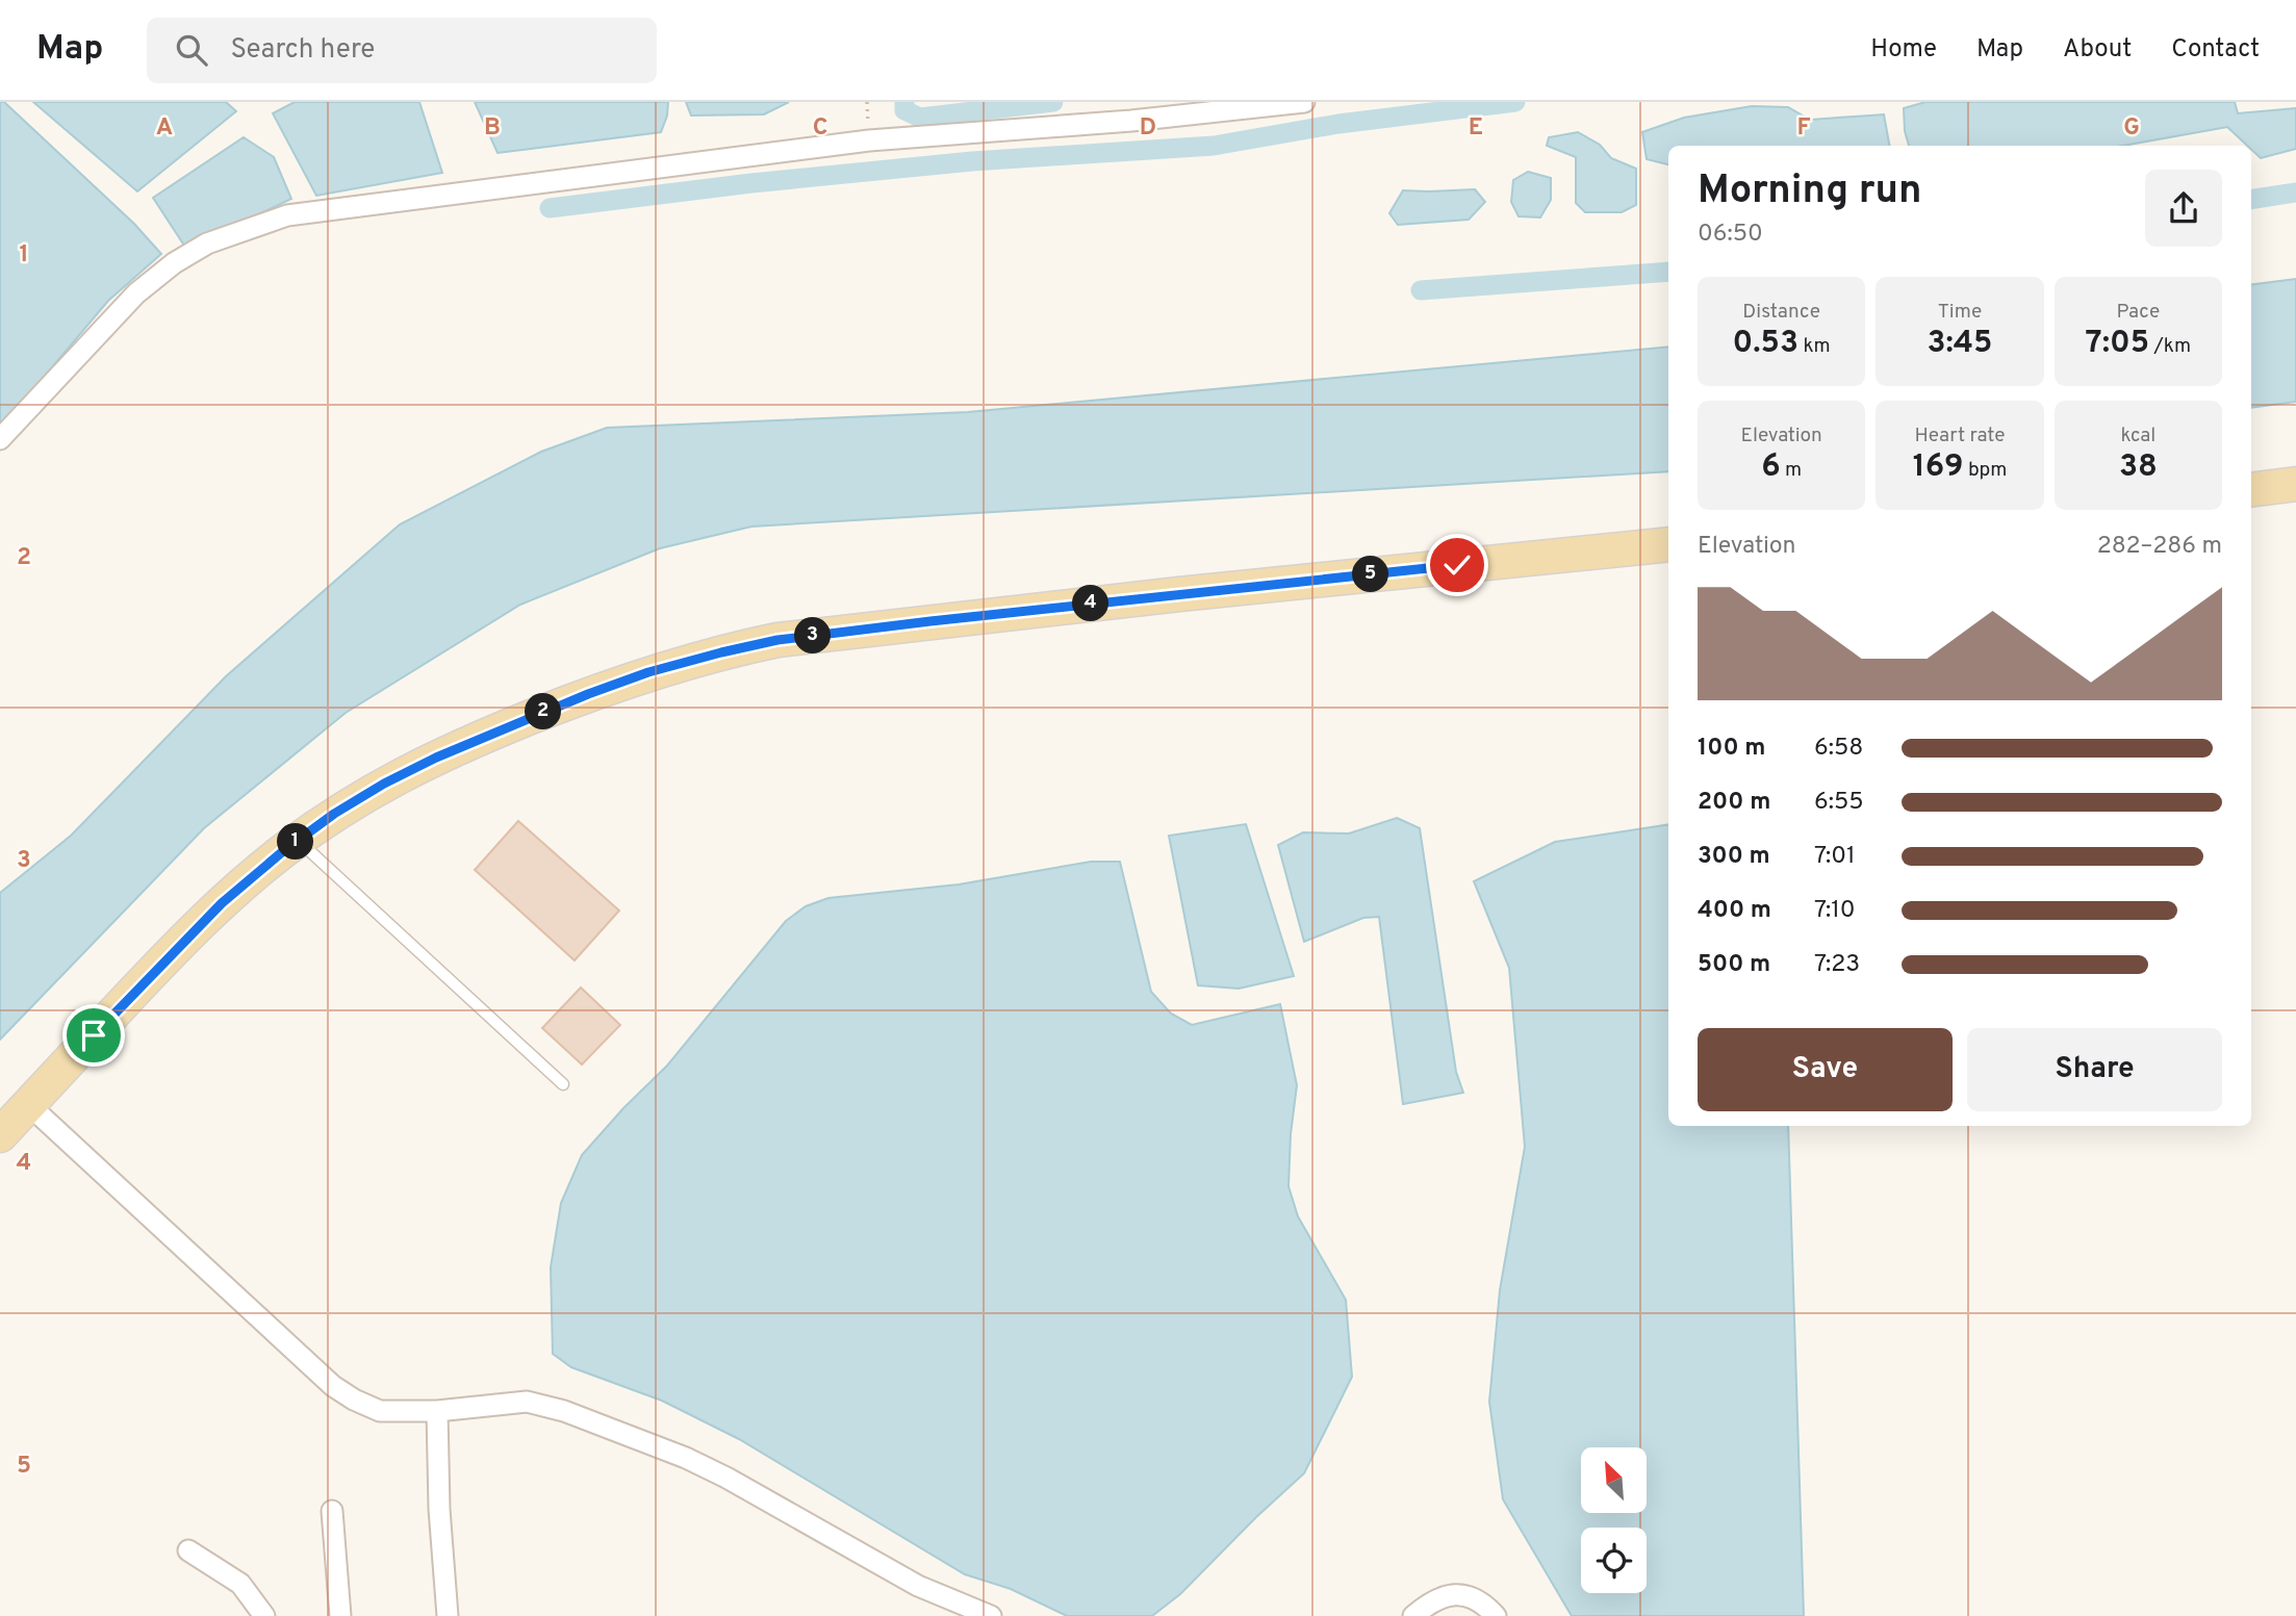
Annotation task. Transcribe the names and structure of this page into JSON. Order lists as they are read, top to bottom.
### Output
{
  "north": "top left",
  "page": {
    "header": "Map",
    "search": "Search here",
    "nav": [
      "Home",
      "Map",
      "About",
      "Contact"
    ],
    "heading": ["Morning run", "06:50"],
    "stats": [
      ["Distance", "0.53 km"],
      ["Time", "3:45"],
      ["Pace", "7:05 /km"],
      ["Elevation", "6 m"],
      ["Heart rate", "169 bpm"],
      ["kcal", "38"]
    ],
    "chart": ["Elevation", "282–286 m"],
    "pins": [
      "5",
      "4",
      "3",
      "2",
      "1"
    ],
    "list": [
      {
        "name": "100 m",
        "note": "6:58"
      },
      {
        "name": "200 m",
        "note": "6:55"
      },
      {
        "name": "300 m",
        "note": "7:01"
      },
      {
        "name": "400 m",
        "note": "7:10"
      },
      {
        "name": "500 m",
        "note": "7:23"
      }
    ],
    "buttons": ["Save", "Share"]
  },
  "grid": {
    "columns": [
      "A",
      "B",
      "C",
      "D",
      "E",
      "F",
      "G"
    ],
    "rows": [
      "1",
      "2",
      "3",
      "4",
      "5"
    ]
  }
}
